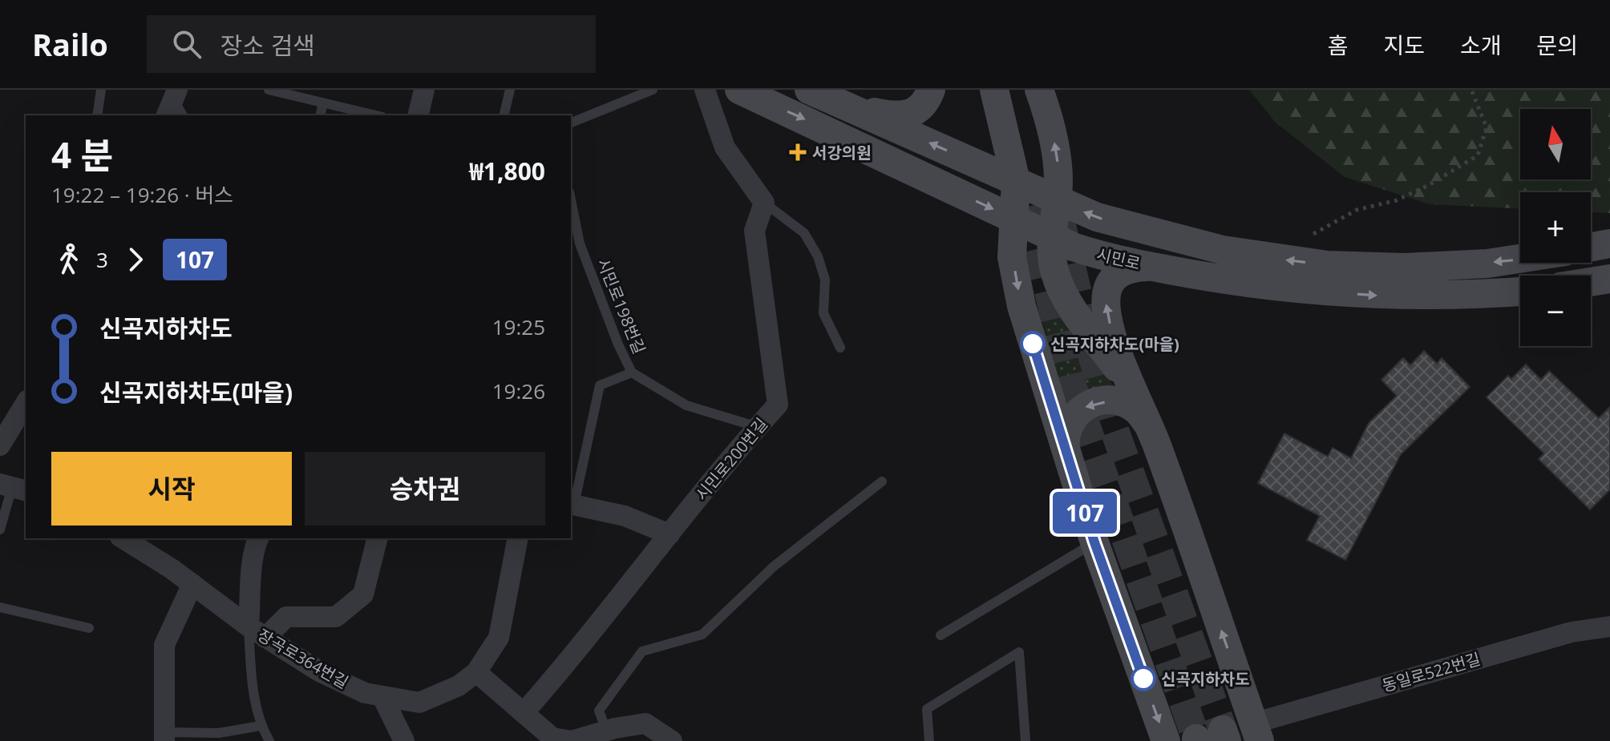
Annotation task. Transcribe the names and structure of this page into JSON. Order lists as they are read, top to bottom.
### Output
{
  "streets": {
    "street": [
      "시민로",
      "시민로200번길",
      "장곡로364번길",
      "동일로522번길"
    ],
    "lane": ["시민로198번길"]
  },
  "crossings": [
    ["시민로198번길", "시민로200번길"]
  ],
  "places": {
    "health": ["서강의원"],
    "other": ["신곡지하차도(마을)", "신곡지하차도"]
  },
  "lines": ["bus line 107"],
  "north": "top",
  "page": {
    "header": "Railo",
    "search": "장소 검색",
    "nav": [
      "홈",
      "지도",
      "소개",
      "문의"
    ],
    "on_map": "107",
    "map_buttons": ["+", "−"],
    "heading": ["4 분", "19:22 – 19:26 · 버스", "₩1,800"],
    "legs": ["3", "107"],
    "list": [
      {
        "name": "신곡지하차도",
        "value": "19:25"
      },
      {
        "name": "신곡지하차도(마을)",
        "value": "19:26"
      }
    ],
    "buttons": ["시작", "승차권"]
  }
}
